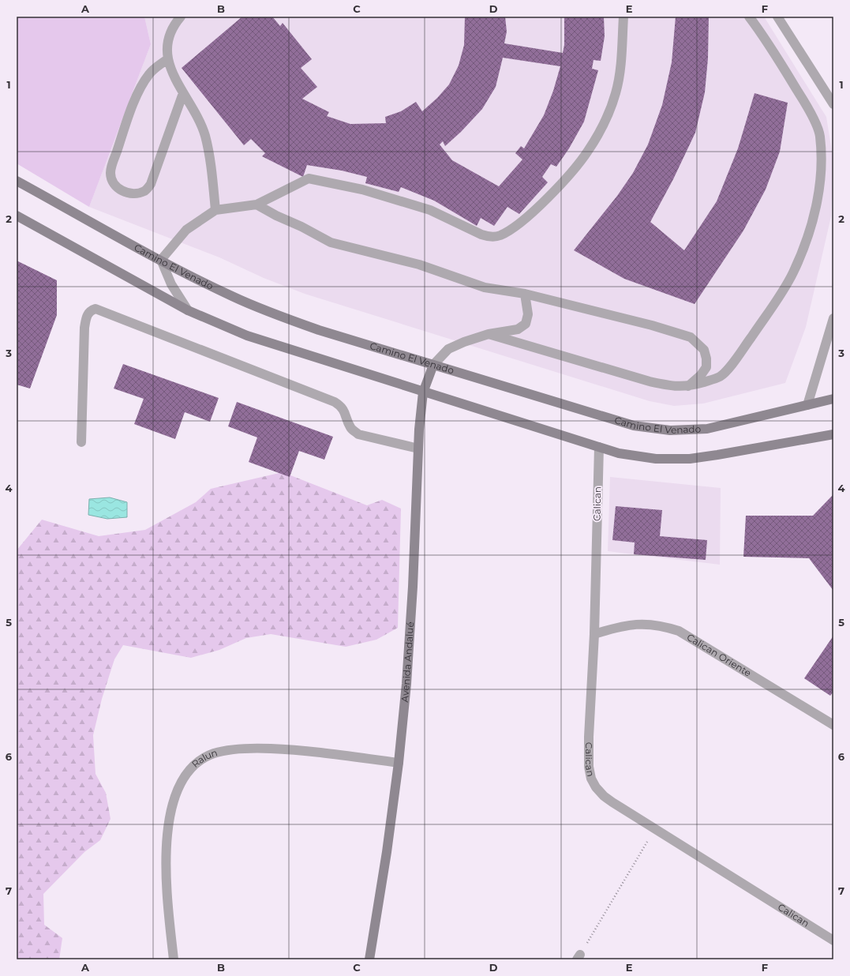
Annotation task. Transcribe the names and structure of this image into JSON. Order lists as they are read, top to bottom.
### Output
{
  "streets": {
    "street": [
      "Camino El Venado",
      "Calican",
      "Calican Oriente",
      "Avenida Andalué",
      "Ralun"
    ]
  },
  "crossings": [
    ["Camino El Venado", "Avenida Andalué"],
    ["Calican", "Calican Oriente"],
    ["Avenida Andalué", "Ralun"]
  ],
  "grid": {
    "columns": [
      "A",
      "B",
      "C",
      "D",
      "E",
      "F"
    ],
    "rows": [
      "1",
      "2",
      "3",
      "4",
      "5",
      "6",
      "7"
    ]
  }
}
